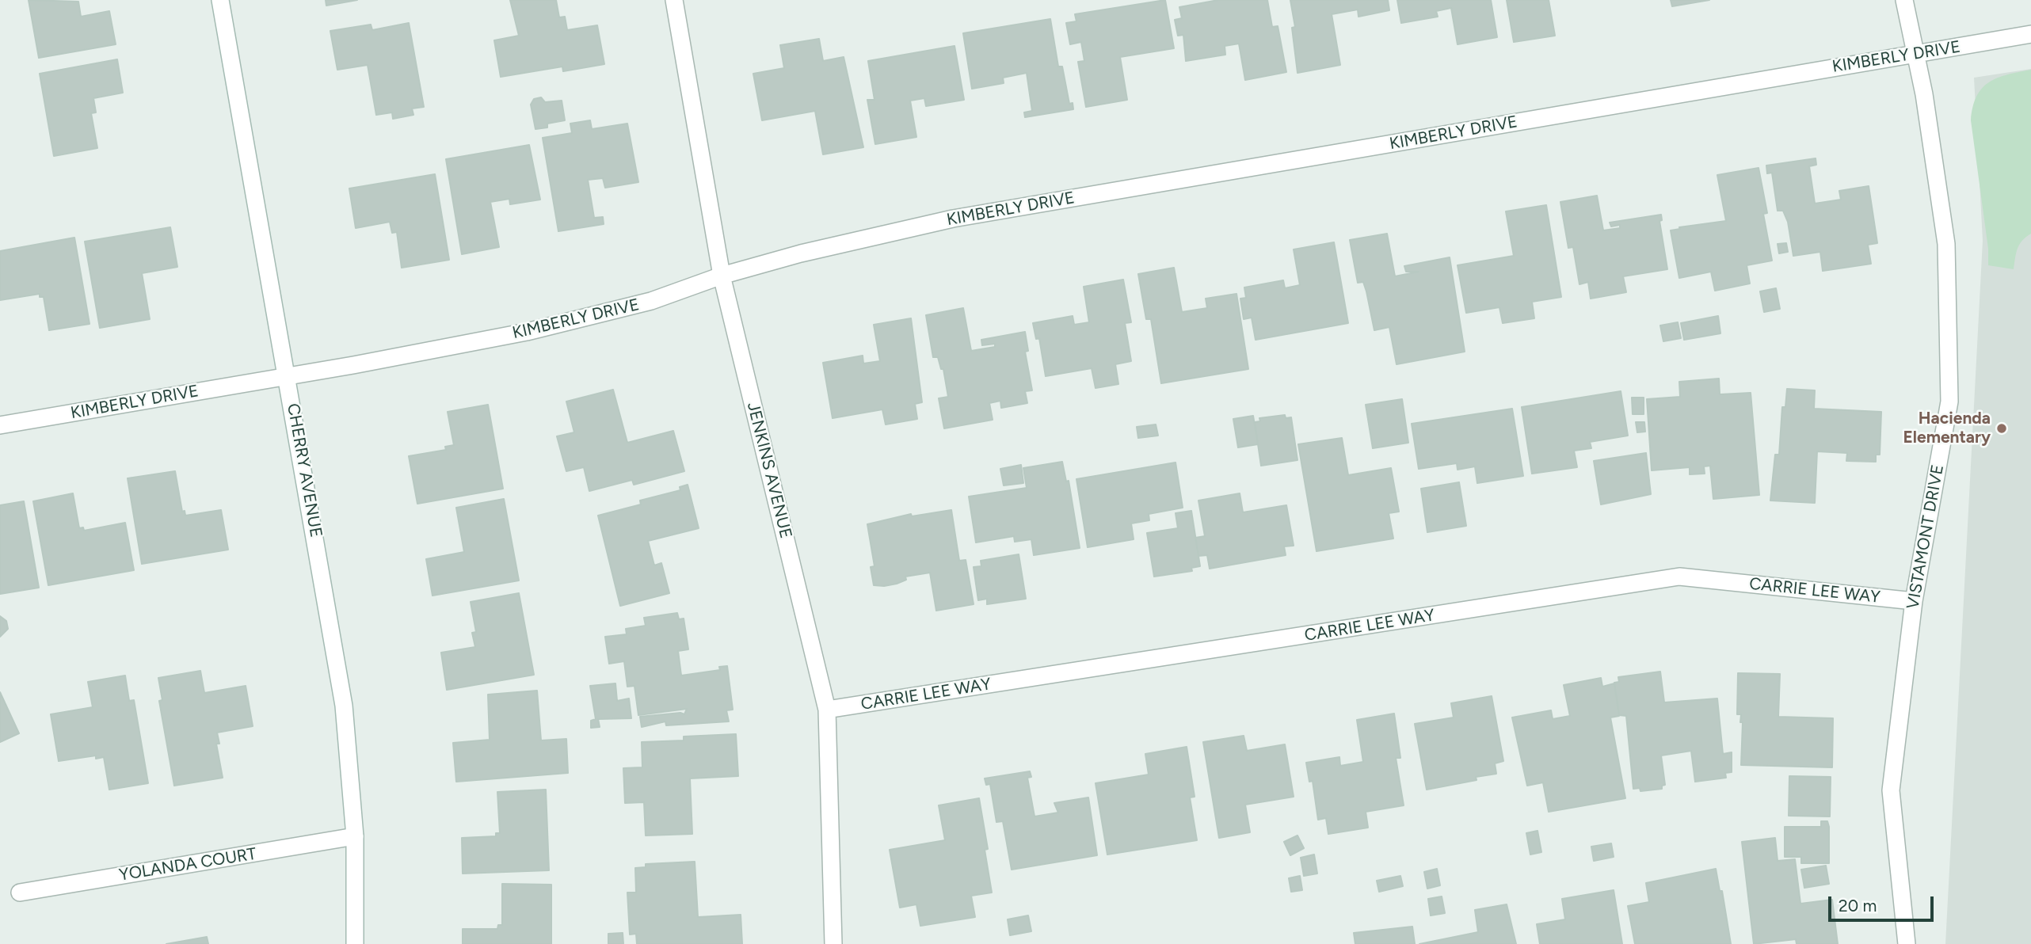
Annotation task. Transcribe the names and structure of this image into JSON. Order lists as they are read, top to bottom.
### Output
{
  "streets": {
    "street": [
      "KIMBERLY DRIVE",
      "CHERRY AVENUE",
      "JENKINS AVENUE",
      "VISTAMONT DRIVE",
      "CARRIE LEE WAY",
      "YOLANDA COURT"
    ]
  },
  "crossings": [
    ["KIMBERLY DRIVE", "CHERRY AVENUE"],
    ["KIMBERLY DRIVE", "JENKINS AVENUE"],
    ["KIMBERLY DRIVE", "VISTAMONT DRIVE"],
    ["CHERRY AVENUE", "YOLANDA COURT"],
    ["JENKINS AVENUE", "CARRIE LEE WAY"],
    ["VISTAMONT DRIVE", "CARRIE LEE WAY"]
  ],
  "places": ["Hacienda Elementary"],
  "scale_bar": "20 m"
}
